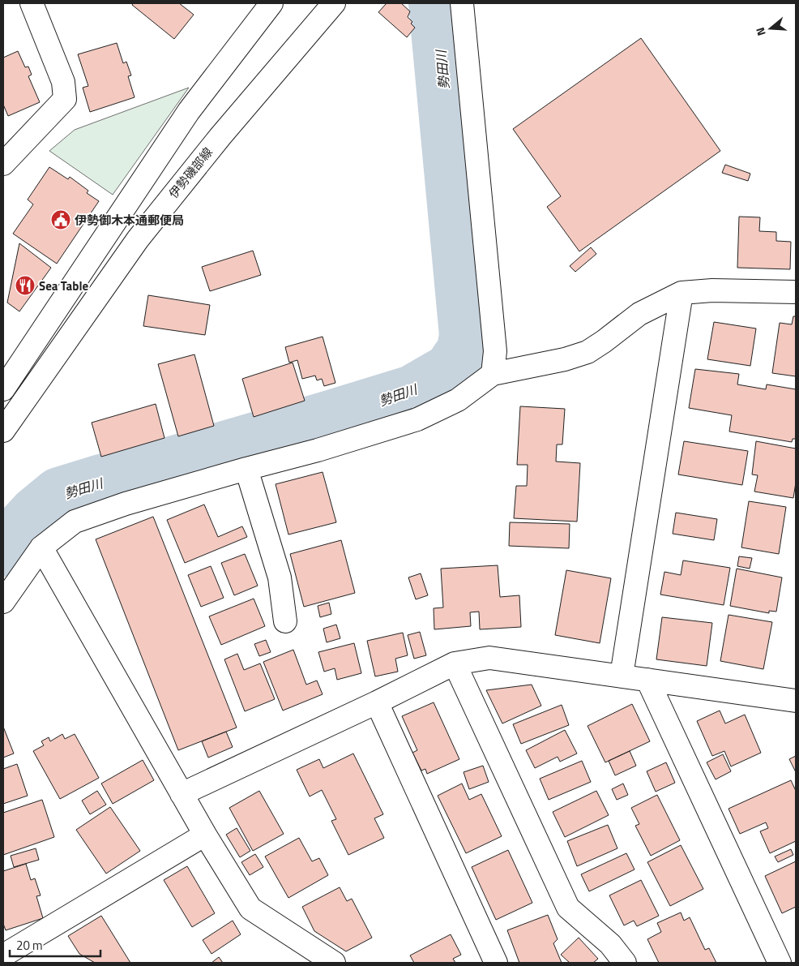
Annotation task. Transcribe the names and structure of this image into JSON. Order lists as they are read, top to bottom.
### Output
{
  "streets": {
    "street": ["伊勢磯部線"]
  },
  "water": ["勢田川"],
  "places": {
    "public building": ["伊勢御木本通郵便局"],
    "restaurant": ["Sea Table"]
  },
  "scale_bar": "20 m",
  "north": "left"
}
